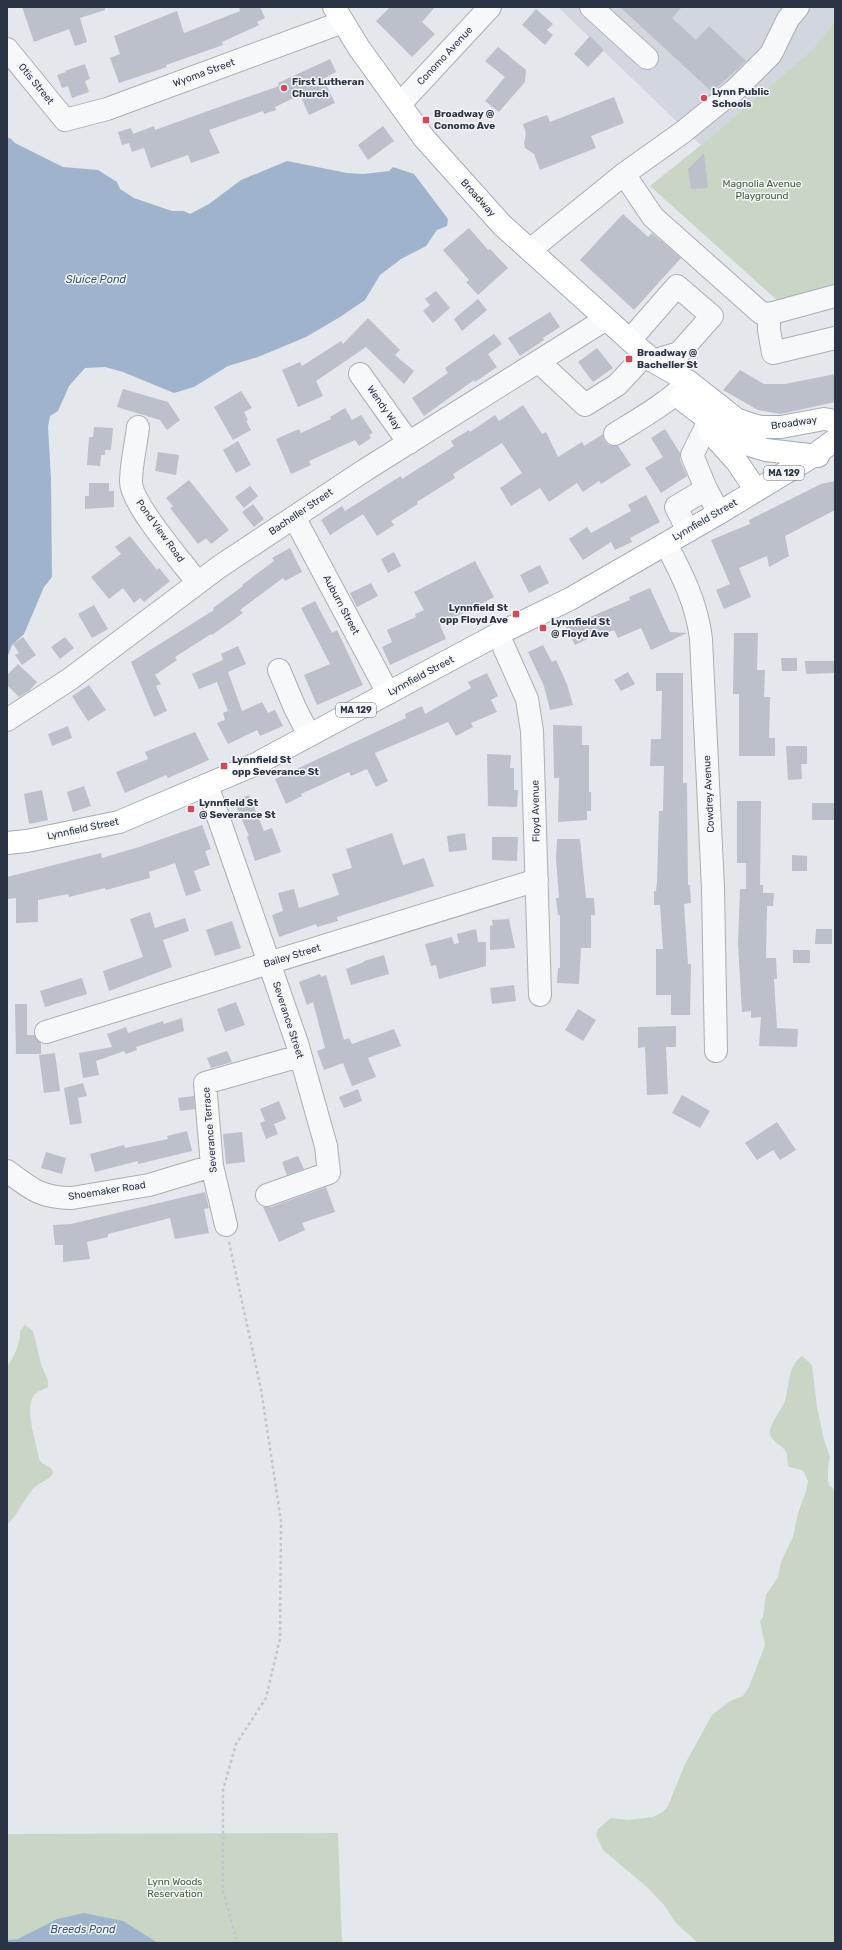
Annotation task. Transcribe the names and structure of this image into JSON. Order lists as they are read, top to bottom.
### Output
{
  "streets": {
    "main road": ["Broadway", "MA 129", "Lynnfield Street"],
    "street": [
      "Conomo Avenue",
      "Wyoma Street",
      "Otis Street",
      "Wendy Way",
      "Bacheller Street",
      "Pond View Road",
      "Auburn Street",
      "Cowdrey Avenue",
      "Floyd Avenue",
      "Bailey Street",
      "Severance Street",
      "Severance Terrace",
      "Shoemaker Road"
    ]
  },
  "crossings": [
    ["Conomo Avenue", "Broadway"],
    ["Wyoma Street", "Otis Street"],
    ["Wyoma Street", "Broadway"],
    ["Broadway", "MA 129"],
    ["Broadway", "Bacheller Street"],
    ["Broadway", "Lynnfield Street"],
    ["Wendy Way", "Bacheller Street"],
    ["MA 129", "Lynnfield Street"],
    ["Bacheller Street", "Pond View Road"],
    ["Bacheller Street", "Auburn Street"],
    ["Lynnfield Street", "Auburn Street"],
    ["Lynnfield Street", "Cowdrey Avenue"],
    ["Lynnfield Street", "Floyd Avenue"],
    ["Lynnfield Street", "Severance Street"],
    ["Floyd Avenue", "Bailey Street"],
    ["Bailey Street", "Severance Street"],
    ["Severance Street", "Severance Terrace"],
    ["Severance Terrace", "Shoemaker Road"]
  ],
  "water": ["Sluice Pond", "Breeds Pond"],
  "parks": ["Magnolia Avenue Playground", "Lynn Woods Reservation"],
  "places": {
    "other": ["First Lutheran Church", "Lynn Public Schools"],
    "transit": [
      "Broadway @ Conomo Ave",
      "Broadway @ Bacheller St",
      "Lynnfield St opp Floyd Ave",
      "Lynnfield St @ Floyd Ave",
      "Lynnfield St opp Severance St",
      "Lynnfield St @ Severance St"
    ]
  }
}
